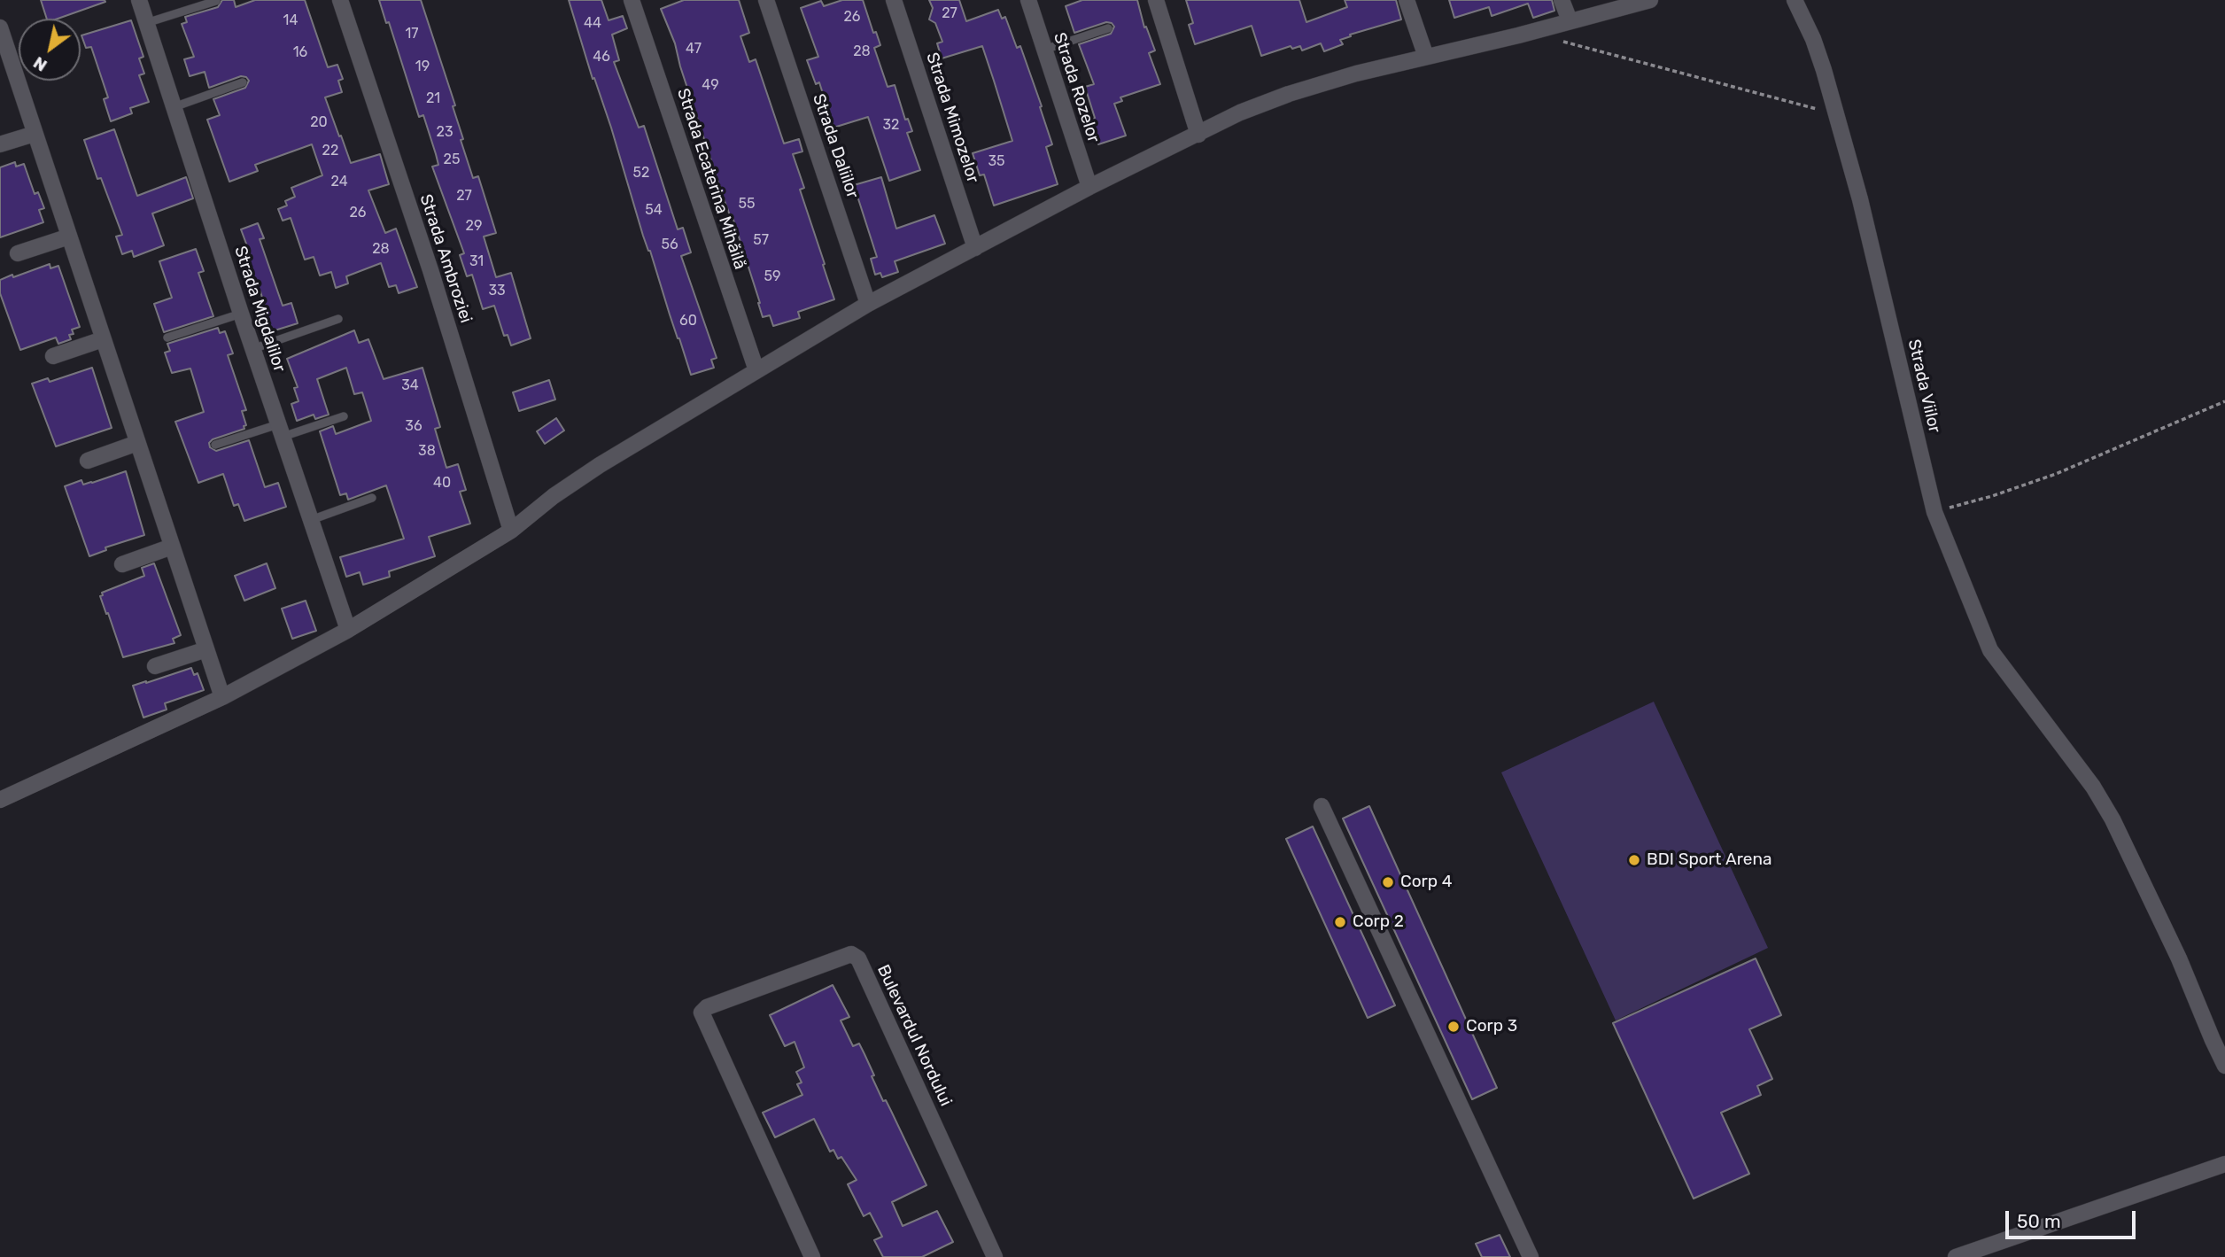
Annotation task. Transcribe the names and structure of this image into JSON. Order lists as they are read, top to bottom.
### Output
{
  "streets": {
    "street": [
      "Strada Rozelor",
      "Strada Mimozelor",
      "Strada Daliilor",
      "Strada Ecaterina Mihăilă",
      "Strada Ambroziei",
      "Strada Migdalilor",
      "Strada Viilor",
      "Bulevardul Nordului"
    ]
  },
  "places": [
    "BDI Sport Arena",
    "Corp 4",
    "Corp 2",
    "Corp 3"
  ],
  "house_numbers": [
    "27",
    "26",
    "14",
    "44",
    "17",
    "47",
    "28",
    "16",
    "46",
    "19",
    "49",
    "21",
    "20",
    "32",
    "23",
    "22",
    "25",
    "35",
    "52",
    "24",
    "27",
    "55",
    "54",
    "26",
    "29",
    "57",
    "56",
    "28",
    "31",
    "59",
    "33",
    "60",
    "34",
    "36",
    "38",
    "40"
  ],
  "scale_bar": "50 m",
  "north": "bottom left"
}
